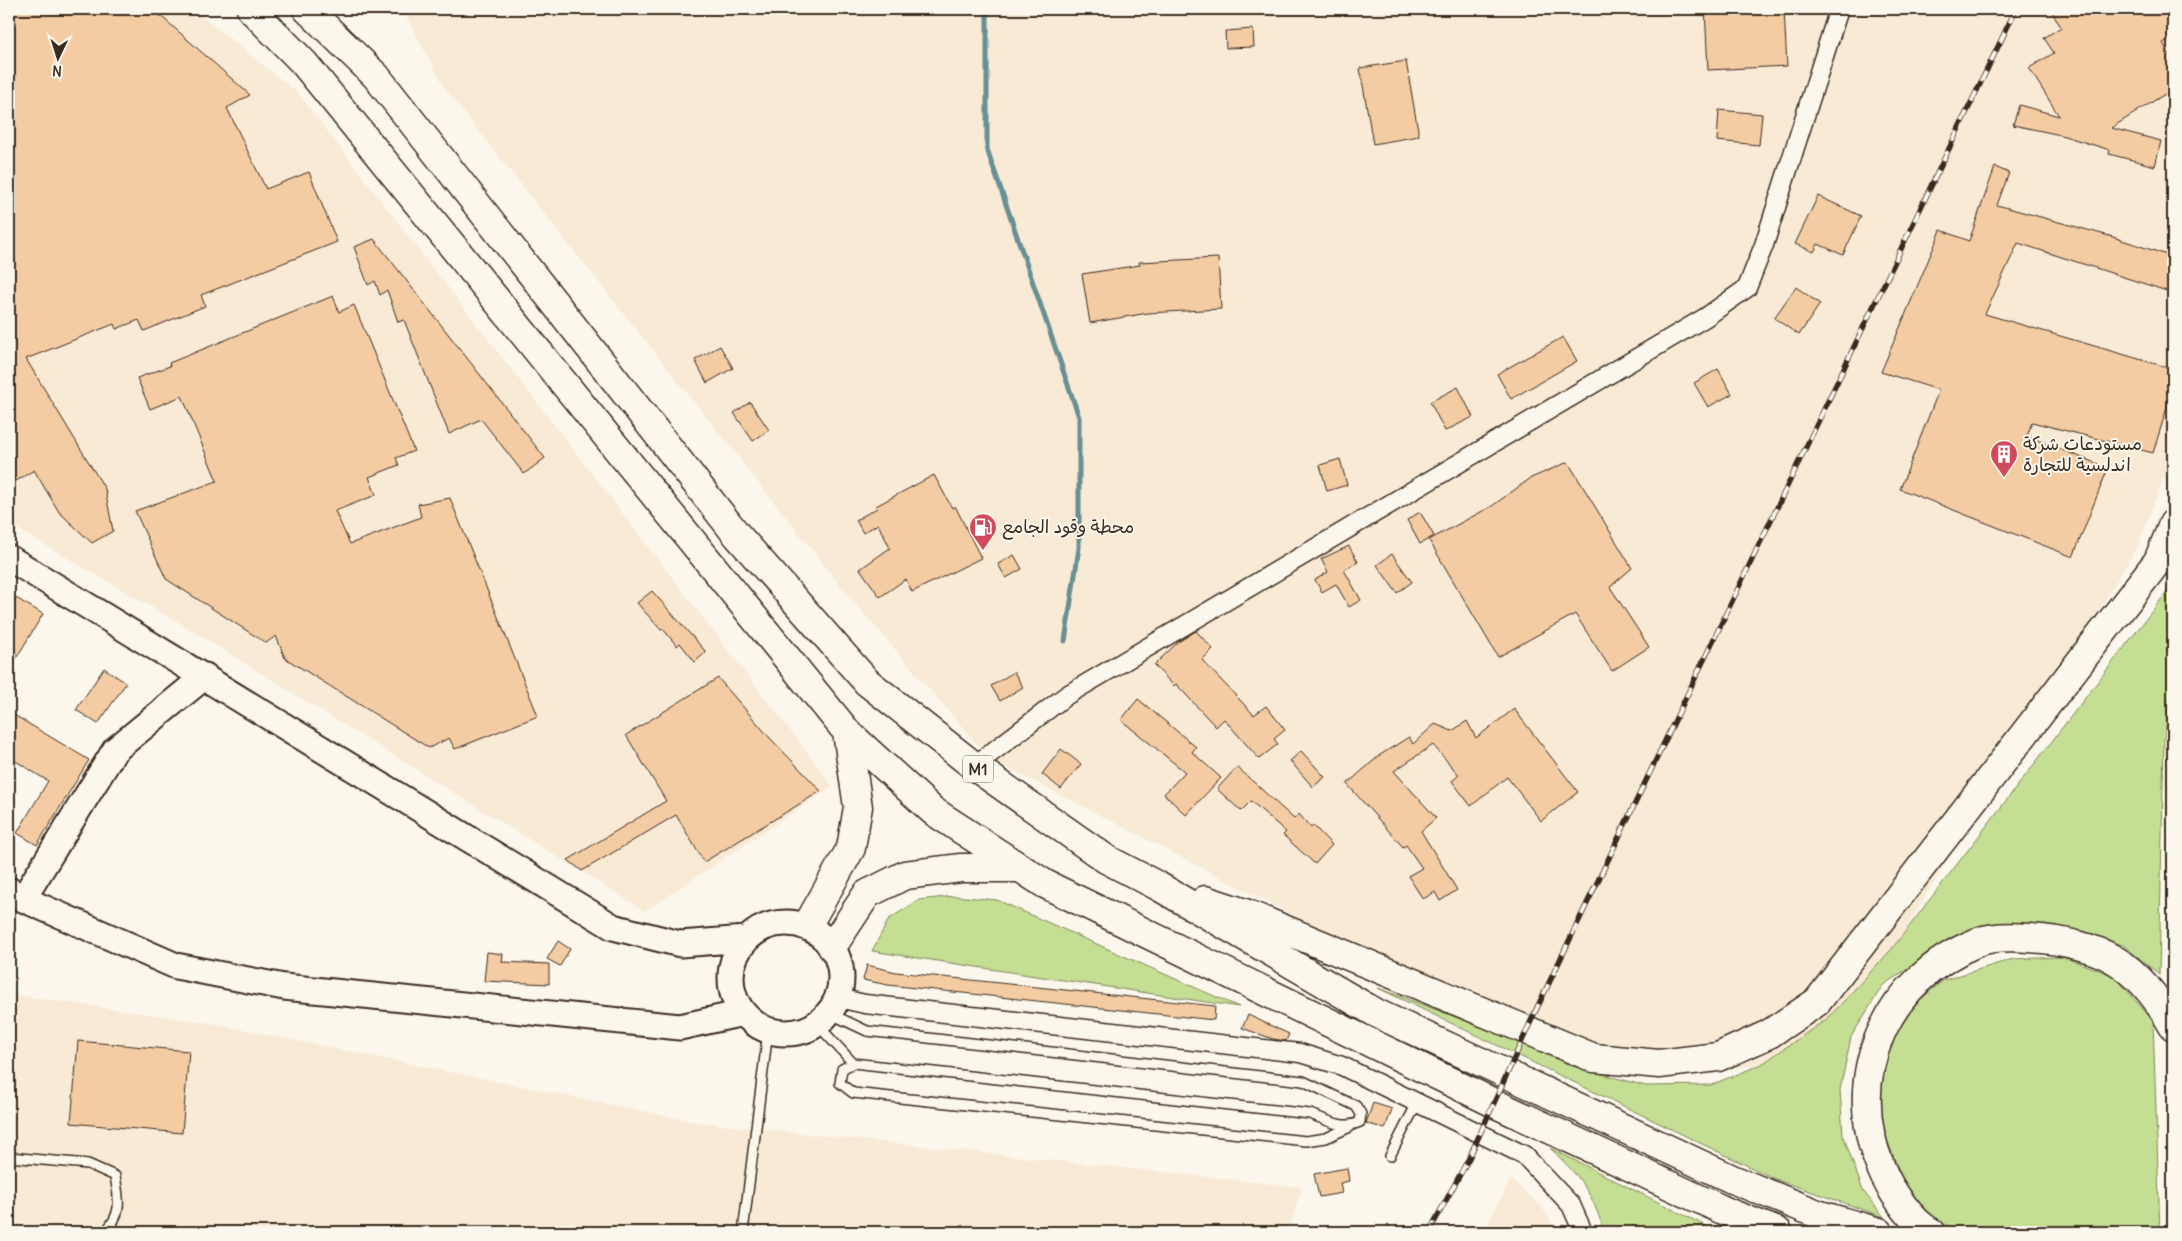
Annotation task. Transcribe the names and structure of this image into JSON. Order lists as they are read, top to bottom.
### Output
{
  "streets": {
    "highway": ["M1"]
  },
  "places": {
    "building": ["مستودعات شركة اندلسية للتجارة"],
    "fuel station": ["محطة وقود الجامع"]
  },
  "north": "bottom"
}
